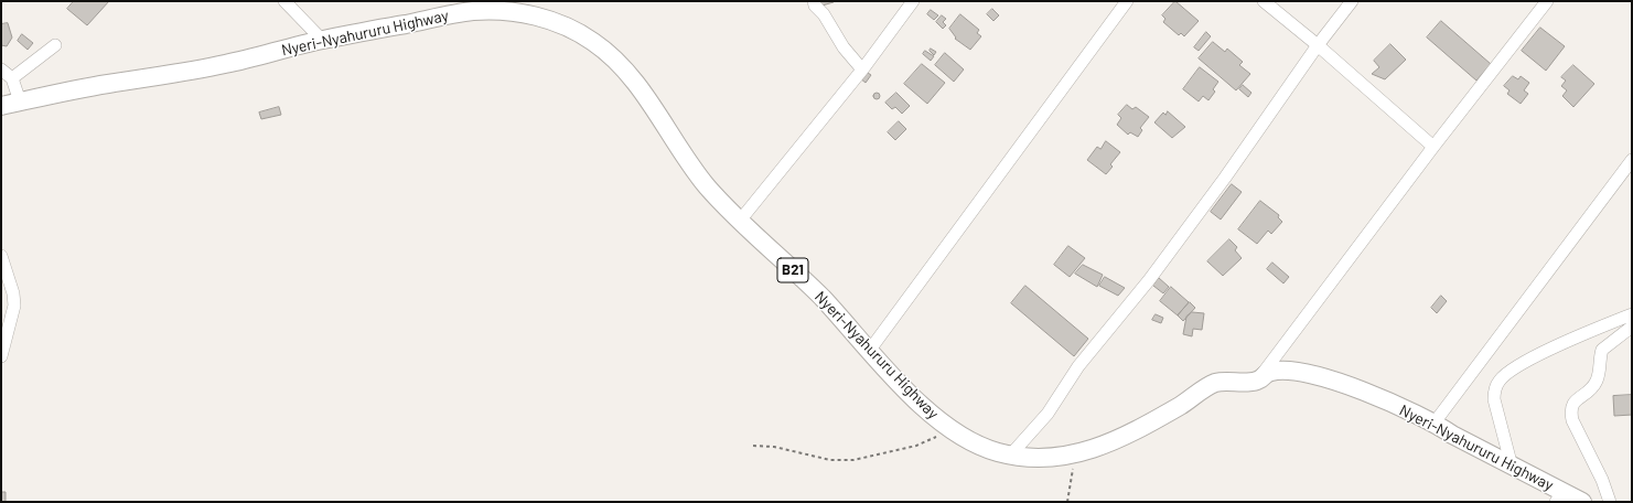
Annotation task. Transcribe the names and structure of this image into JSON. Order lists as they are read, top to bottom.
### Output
{
  "streets": {
    "highway": ["Nyeri-Nyahururu Highway", "B21"]
  }
}
